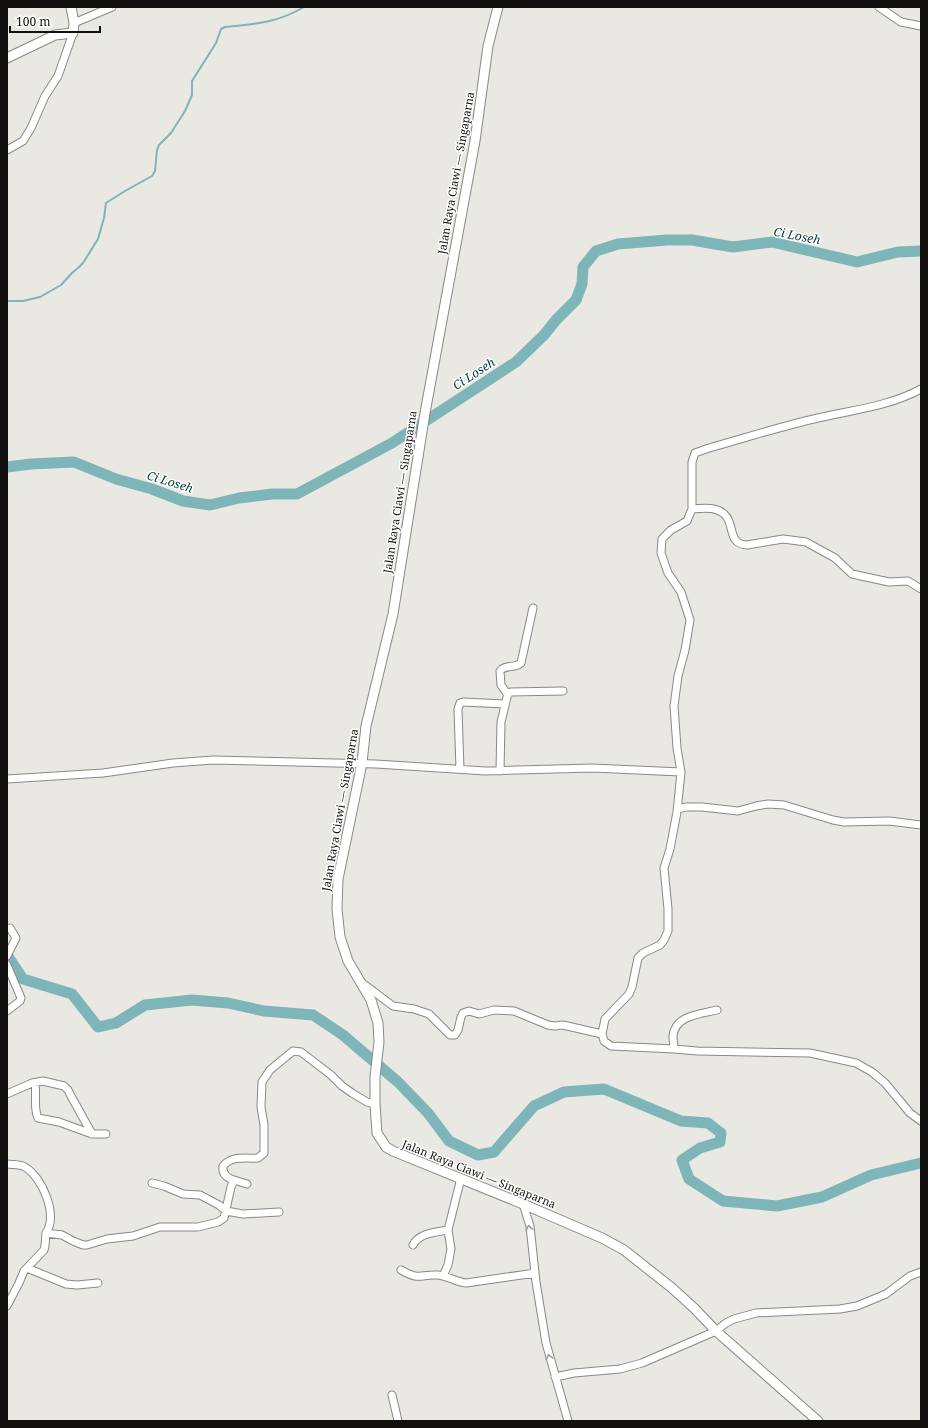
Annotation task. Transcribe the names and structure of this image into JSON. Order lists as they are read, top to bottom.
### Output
{
  "streets": {
    "main road": ["Jalan Raya Ciawi — Singaparna"]
  },
  "water": ["Ci Loseh"],
  "scale_bar": "100 m"
}
